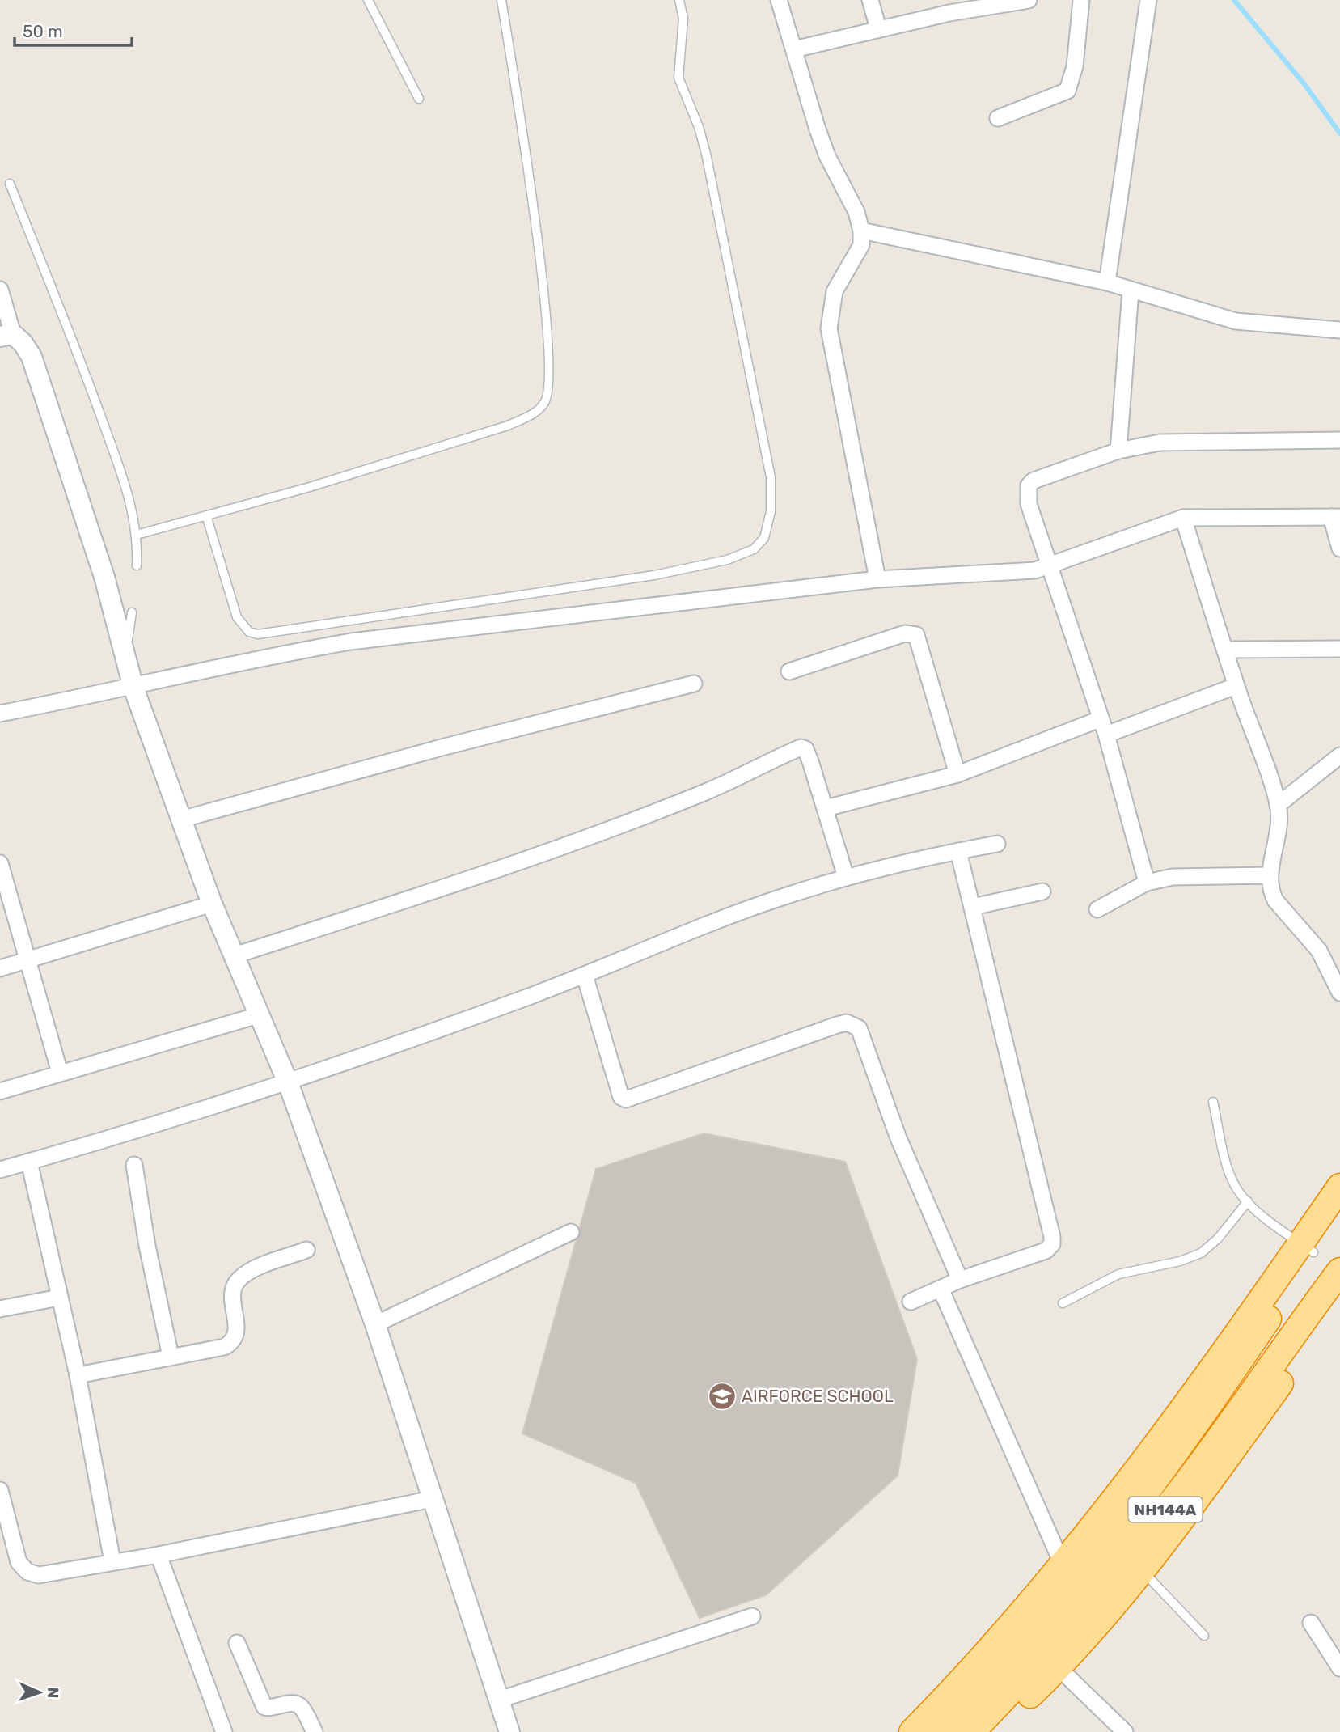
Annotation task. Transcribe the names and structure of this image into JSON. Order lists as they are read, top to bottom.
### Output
{
  "streets": {
    "highway": ["NH144A"]
  },
  "places": {
    "school or university": ["AIRFORCE SCHOOL"]
  },
  "scale_bar": "50 m",
  "north": "right"
}
